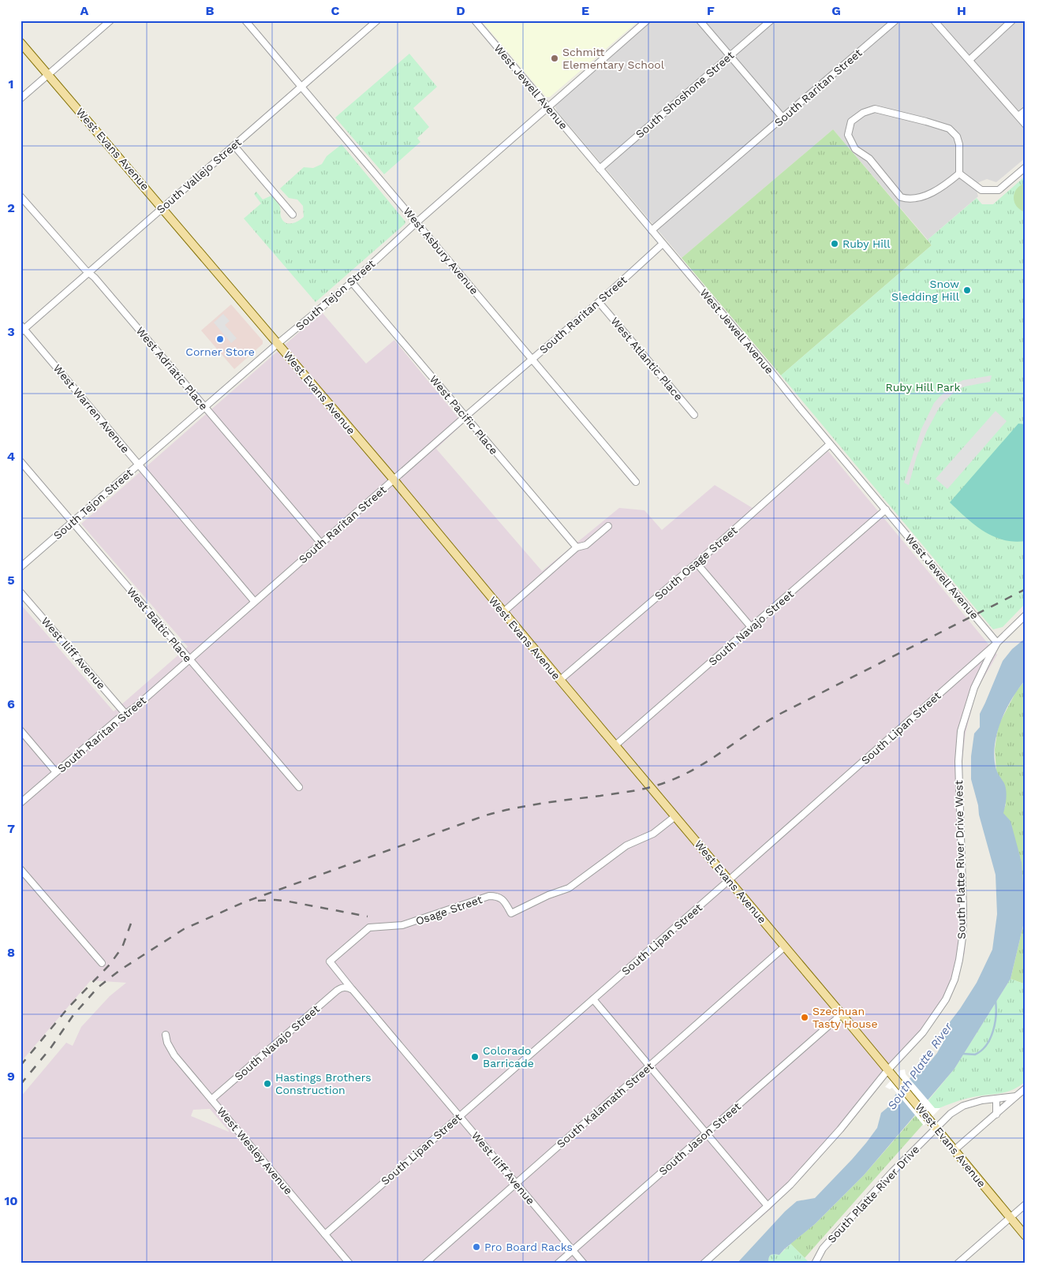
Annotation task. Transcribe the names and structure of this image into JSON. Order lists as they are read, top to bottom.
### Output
{
  "streets": {
    "main road": ["West Evans Avenue"],
    "street": [
      "West Jewell Avenue",
      "South Raritan Street",
      "South Shoshone Street",
      "South Vallejo Street",
      "West Asbury Avenue",
      "South Tejon Street",
      "West Atlantic Place",
      "West Adriatic Place",
      "West Warren Avenue",
      "West Pacific Place",
      "South Osage Street",
      "West Baltic Place",
      "South Navajo Street",
      "West Iliff Avenue",
      "South Lipan Street",
      "South Platte River Drive West",
      "Osage Street",
      "South Kalamath Street",
      "South Jason Street",
      "West Wesley Avenue",
      "South Platte River Drive"
    ]
  },
  "crossings": [
    ["West Jewell Avenue", "South Raritan Street"],
    ["West Jewell Avenue", "South Shoshone Street"],
    ["West Jewell Avenue", "South Tejon Street"],
    ["West Jewell Avenue", "South Osage Street"],
    ["West Jewell Avenue", "South Navajo Street"],
    ["West Jewell Avenue", "South Lipan Street"],
    ["West Jewell Avenue", "South Platte River Drive West"],
    ["South Raritan Street", "West Evans Avenue"],
    ["South Raritan Street", "West Asbury Avenue"],
    ["South Raritan Street", "West Atlantic Place"],
    ["South Raritan Street", "West Adriatic Place"],
    ["South Raritan Street", "West Warren Avenue"],
    ["South Raritan Street", "West Pacific Place"],
    ["South Raritan Street", "West Baltic Place"],
    ["South Raritan Street", "West Iliff Avenue"],
    ["West Evans Avenue", "South Vallejo Street"],
    ["West Evans Avenue", "South Tejon Street"],
    ["West Evans Avenue", "South Osage Street"],
    ["West Evans Avenue", "South Navajo Street"],
    ["West Evans Avenue", "South Lipan Street"],
    ["West Evans Avenue", "South Platte River Drive West"],
    ["West Evans Avenue", "Osage Street"],
    ["West Evans Avenue", "South Kalamath Street"],
    ["West Evans Avenue", "South Jason Street"],
    ["West Evans Avenue", "South Platte River Drive"],
    ["South Vallejo Street", "West Asbury Avenue"],
    ["South Vallejo Street", "West Adriatic Place"],
    ["South Vallejo Street", "West Warren Avenue"],
    ["West Asbury Avenue", "South Tejon Street"],
    ["South Tejon Street", "West Adriatic Place"],
    ["South Tejon Street", "West Warren Avenue"],
    ["South Tejon Street", "West Pacific Place"],
    ["South Tejon Street", "West Baltic Place"],
    ["South Navajo Street", "West Iliff Avenue"],
    ["South Navajo Street", "Osage Street"],
    ["South Navajo Street", "West Wesley Avenue"],
    ["West Iliff Avenue", "South Lipan Street"],
    ["West Iliff Avenue", "Osage Street"],
    ["West Iliff Avenue", "South Kalamath Street"],
    ["West Iliff Avenue", "South Jason Street"],
    ["South Lipan Street", "South Platte River Drive West"],
    ["South Lipan Street", "West Wesley Avenue"]
  ],
  "water": ["South Platte River"],
  "parks": ["Ruby Hill Park"],
  "places": [
    "Schmitt Elementary School",
    "Ruby Hill",
    "Snow Sledding Hill",
    "Corner Store",
    "Szechuan Tasty House",
    "Colorado Barricade",
    "Hastings Brothers Construction",
    "Pro Board Racks"
  ],
  "grid": {
    "columns": [
      "A",
      "B",
      "C",
      "D",
      "E",
      "F",
      "G",
      "H"
    ],
    "rows": [
      "1",
      "2",
      "3",
      "4",
      "5",
      "6",
      "7",
      "8",
      "9",
      "10"
    ]
  }
}
